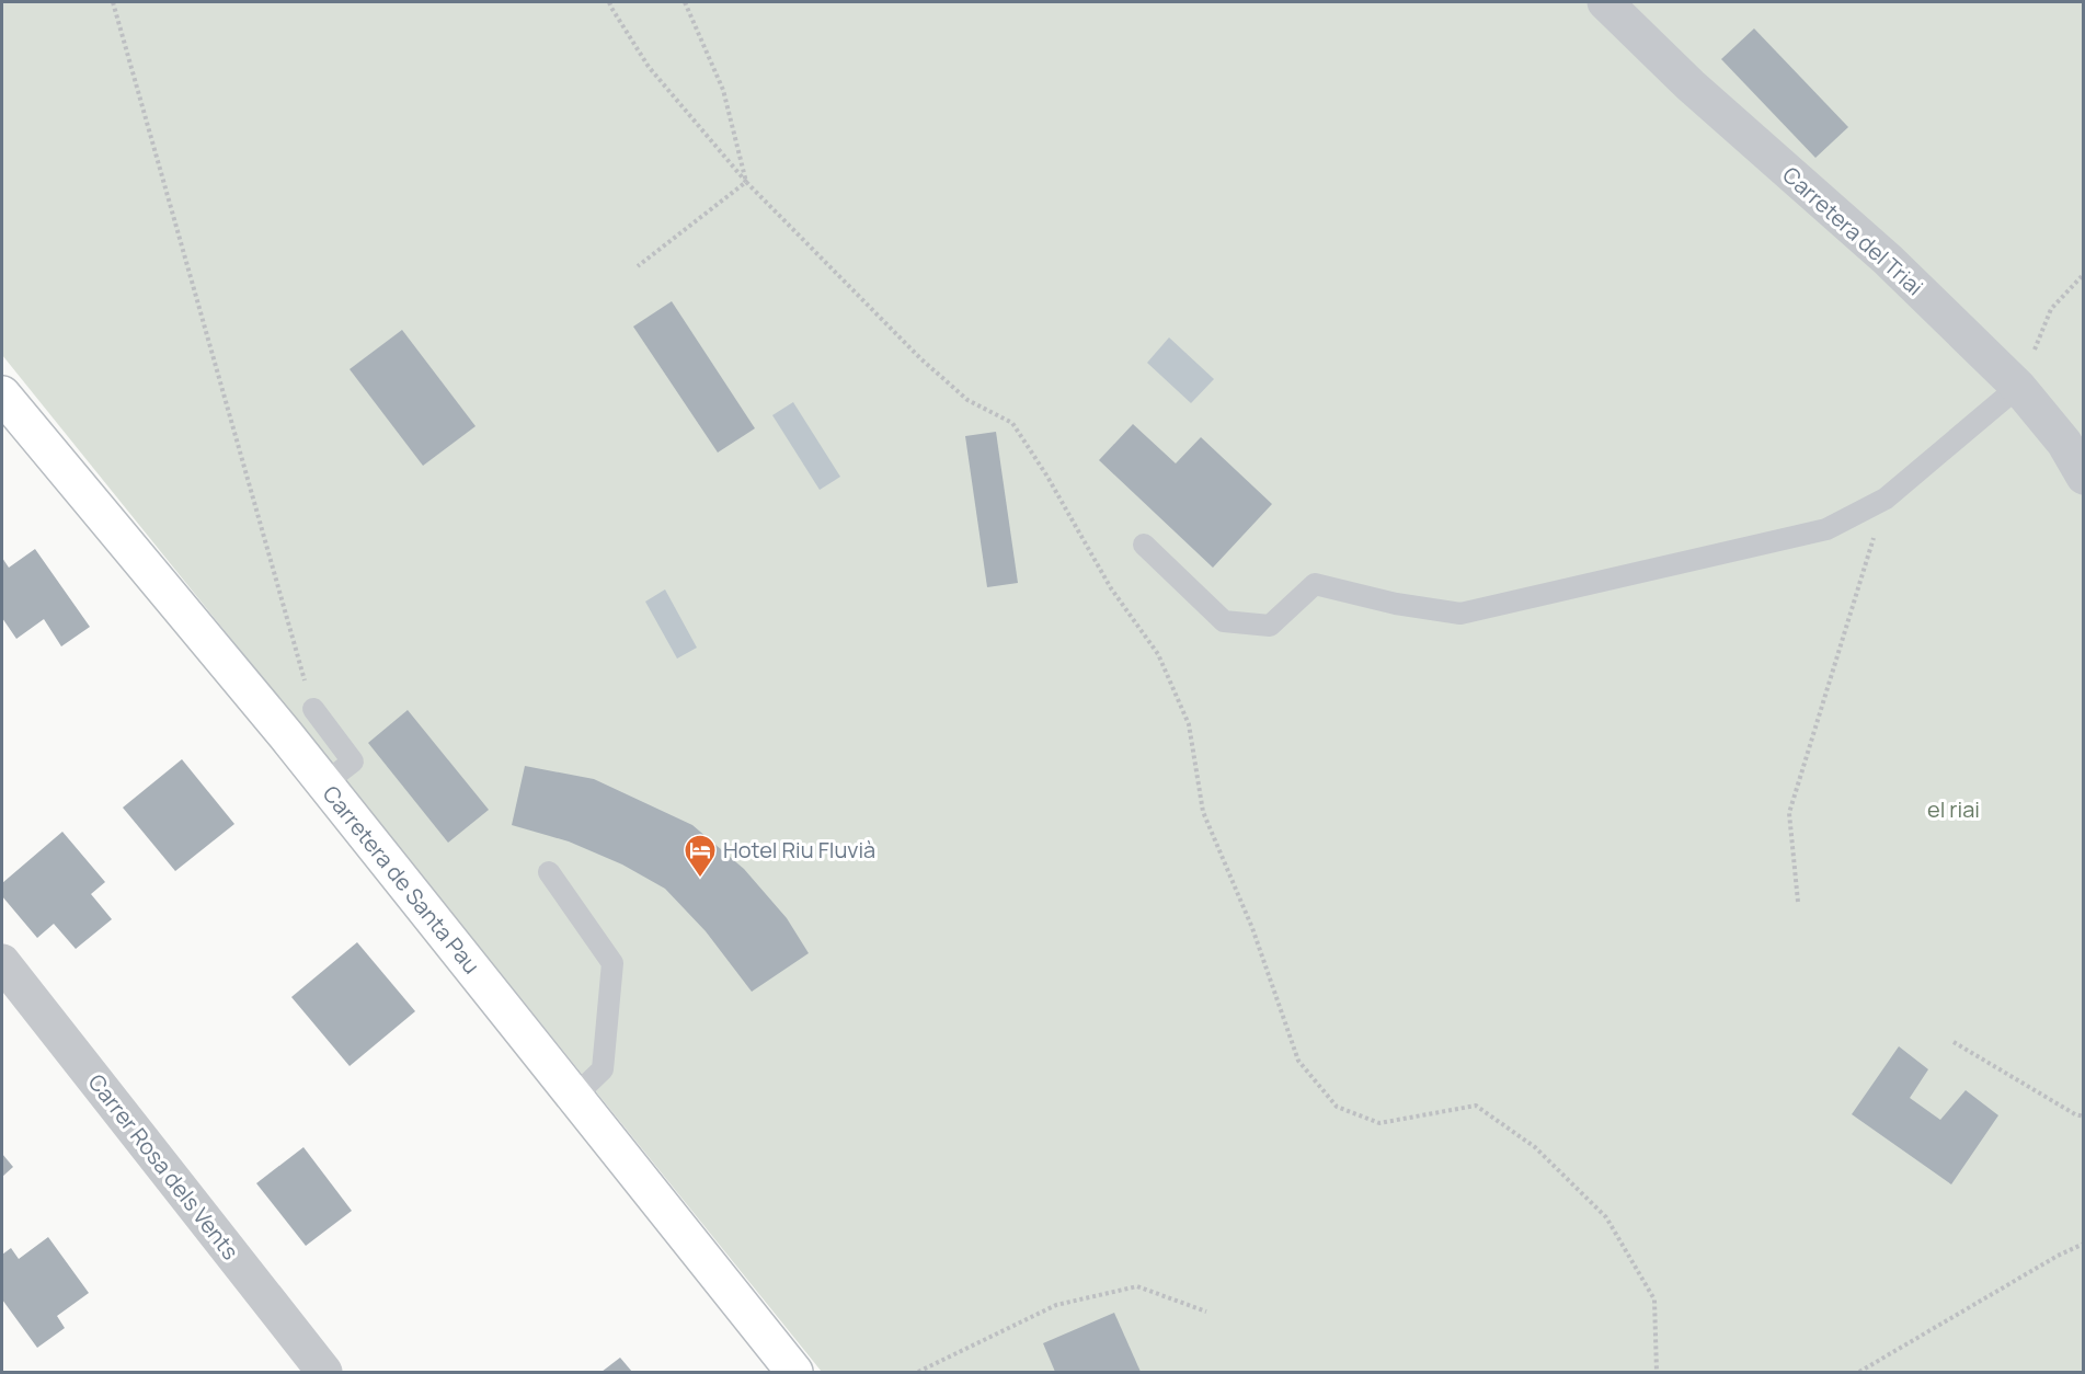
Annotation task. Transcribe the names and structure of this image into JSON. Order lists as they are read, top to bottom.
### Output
{
  "streets": {
    "main road": ["Carretera de Santa Pau"],
    "street": ["Carretera del Triai", "Carrer Rosa dels Vents"]
  },
  "parks": ["el riai"],
  "places": {
    "hotel": ["Hotel Riu Fluvià"]
  }
}
